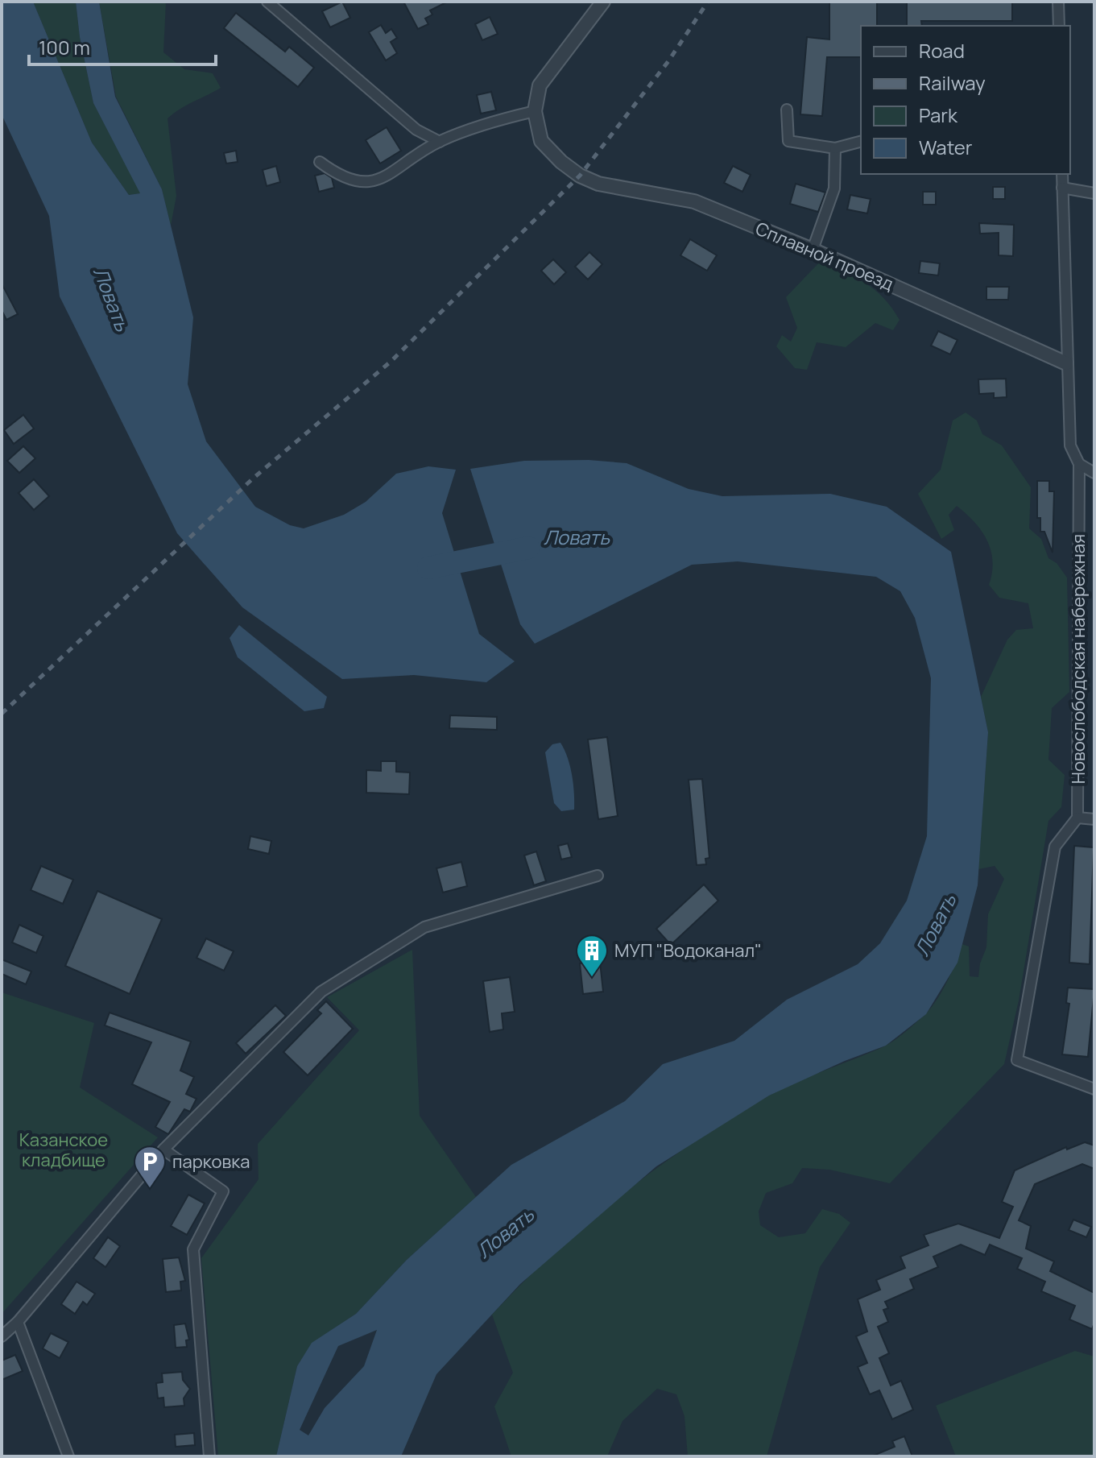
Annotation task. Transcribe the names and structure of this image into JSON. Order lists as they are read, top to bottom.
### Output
{
  "streets": {
    "street": ["Сплавной проезд", "Новослободская набережная"]
  },
  "crossings": [
    ["Сплавной проезд", "Новослободская набережная"]
  ],
  "water": ["Ловать"],
  "parks": ["Казанское кладбище"],
  "places": {
    "building": ["МУП \"Водоканал\""],
    "parking": ["парковка"]
  },
  "legend": [
    "Road",
    "Railway",
    "Park",
    "Water"
  ],
  "scale_bar": "100 m"
}
